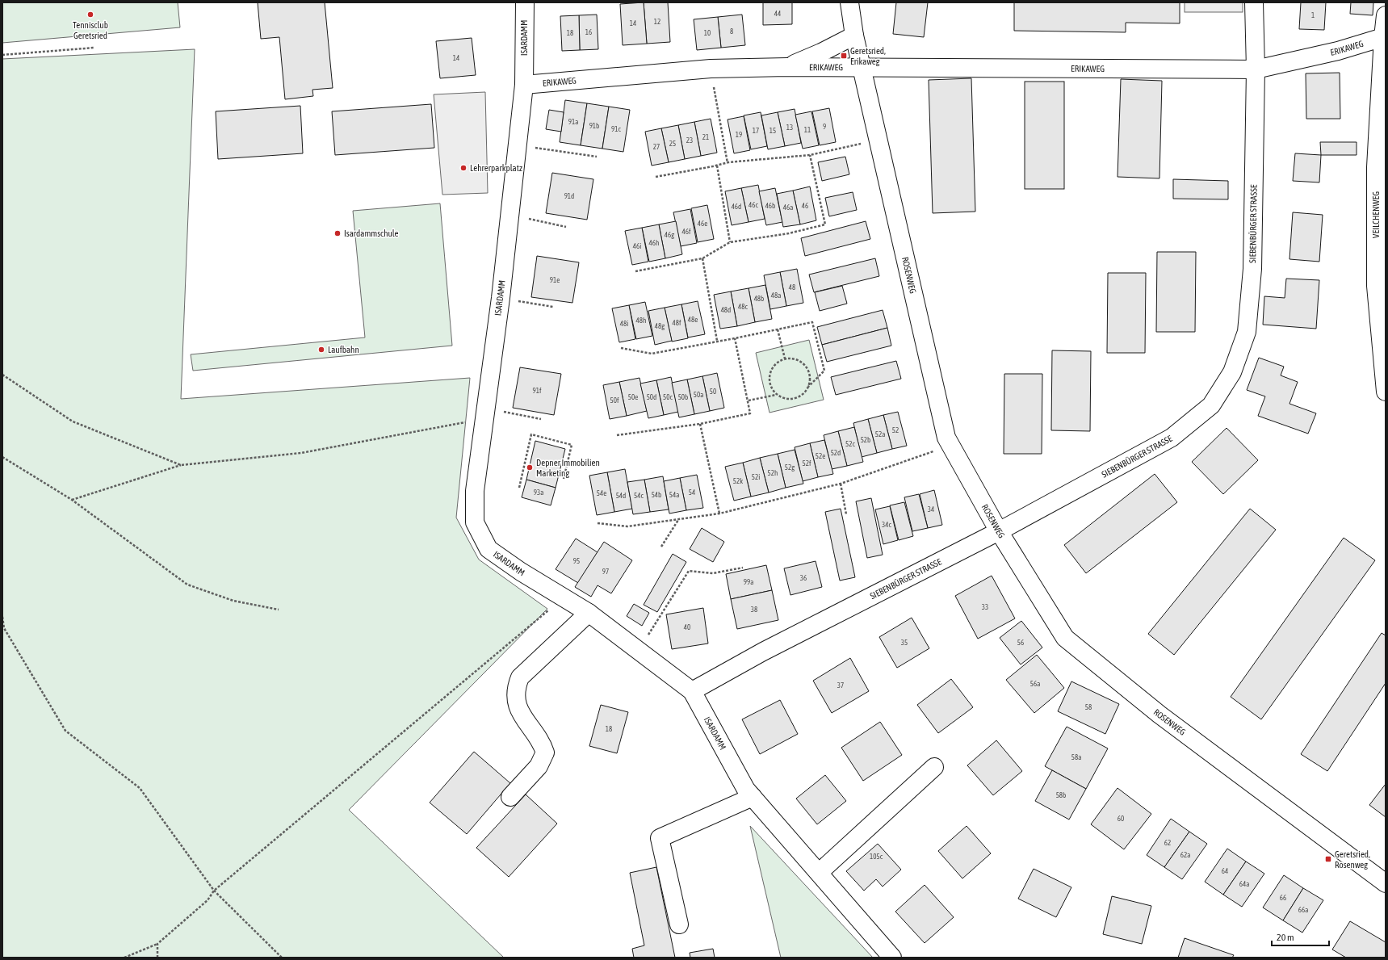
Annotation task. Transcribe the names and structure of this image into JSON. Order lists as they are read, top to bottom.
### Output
{
  "streets": {
    "street": [
      "ISARDAMM",
      "ERIKAWEG",
      "VEILCHENWEG",
      "SIEBENBÜRGER STRASSE",
      "ROSENWEG"
    ]
  },
  "crossings": [
    ["ISARDAMM", "ERIKAWEG"],
    ["ISARDAMM", "SIEBENBÜRGER STRASSE"],
    ["ERIKAWEG", "VEILCHENWEG"],
    ["ERIKAWEG", "SIEBENBÜRGER STRASSE"],
    ["ERIKAWEG", "ROSENWEG"],
    ["SIEBENBÜRGER STRASSE", "ROSENWEG"]
  ],
  "places": {
    "other": [
      "Tennisclub Geretsried",
      "Lehrerparkplatz",
      "Isardammschule",
      "Laufbahn",
      "Depner Immobilien Marketing"
    ],
    "transit": ["Geretsried, Erikaweg", "Geretsried, Rosenweg"]
  },
  "house_numbers": [
    "44",
    "1",
    "12",
    "14",
    "8",
    "16",
    "18",
    "10",
    "14",
    "91a",
    "91b",
    "9",
    "13",
    "91c",
    "11",
    "17",
    "15",
    "19",
    "21",
    "23",
    "25",
    "27",
    "91d",
    "46c",
    "46b",
    "46",
    "46d",
    "46a",
    "46e",
    "46f",
    "46g",
    "46h",
    "46i",
    "91e",
    "48",
    "48a",
    "48b",
    "48c",
    "48d",
    "48e",
    "48h",
    "48f",
    "48i",
    "48g",
    "91f",
    "50",
    "50a",
    "50e",
    "50d",
    "50c",
    "50b",
    "50f",
    "52",
    "52a",
    "52b",
    "52c",
    "52d",
    "52e",
    "52f",
    "52g",
    "52h",
    "52i",
    "52k",
    "93a",
    "54",
    "54e",
    "54b",
    "54a",
    "54d",
    "54c",
    "34",
    "34c",
    "95",
    "97",
    "36",
    "99a",
    "33",
    "38",
    "40",
    "35",
    "56",
    "56a",
    "37",
    "58",
    "18",
    "58a",
    "58b",
    "60",
    "62",
    "62a",
    "105c",
    "64",
    "64a",
    "66",
    "66a"
  ],
  "scale_bar": "20 m"
}
